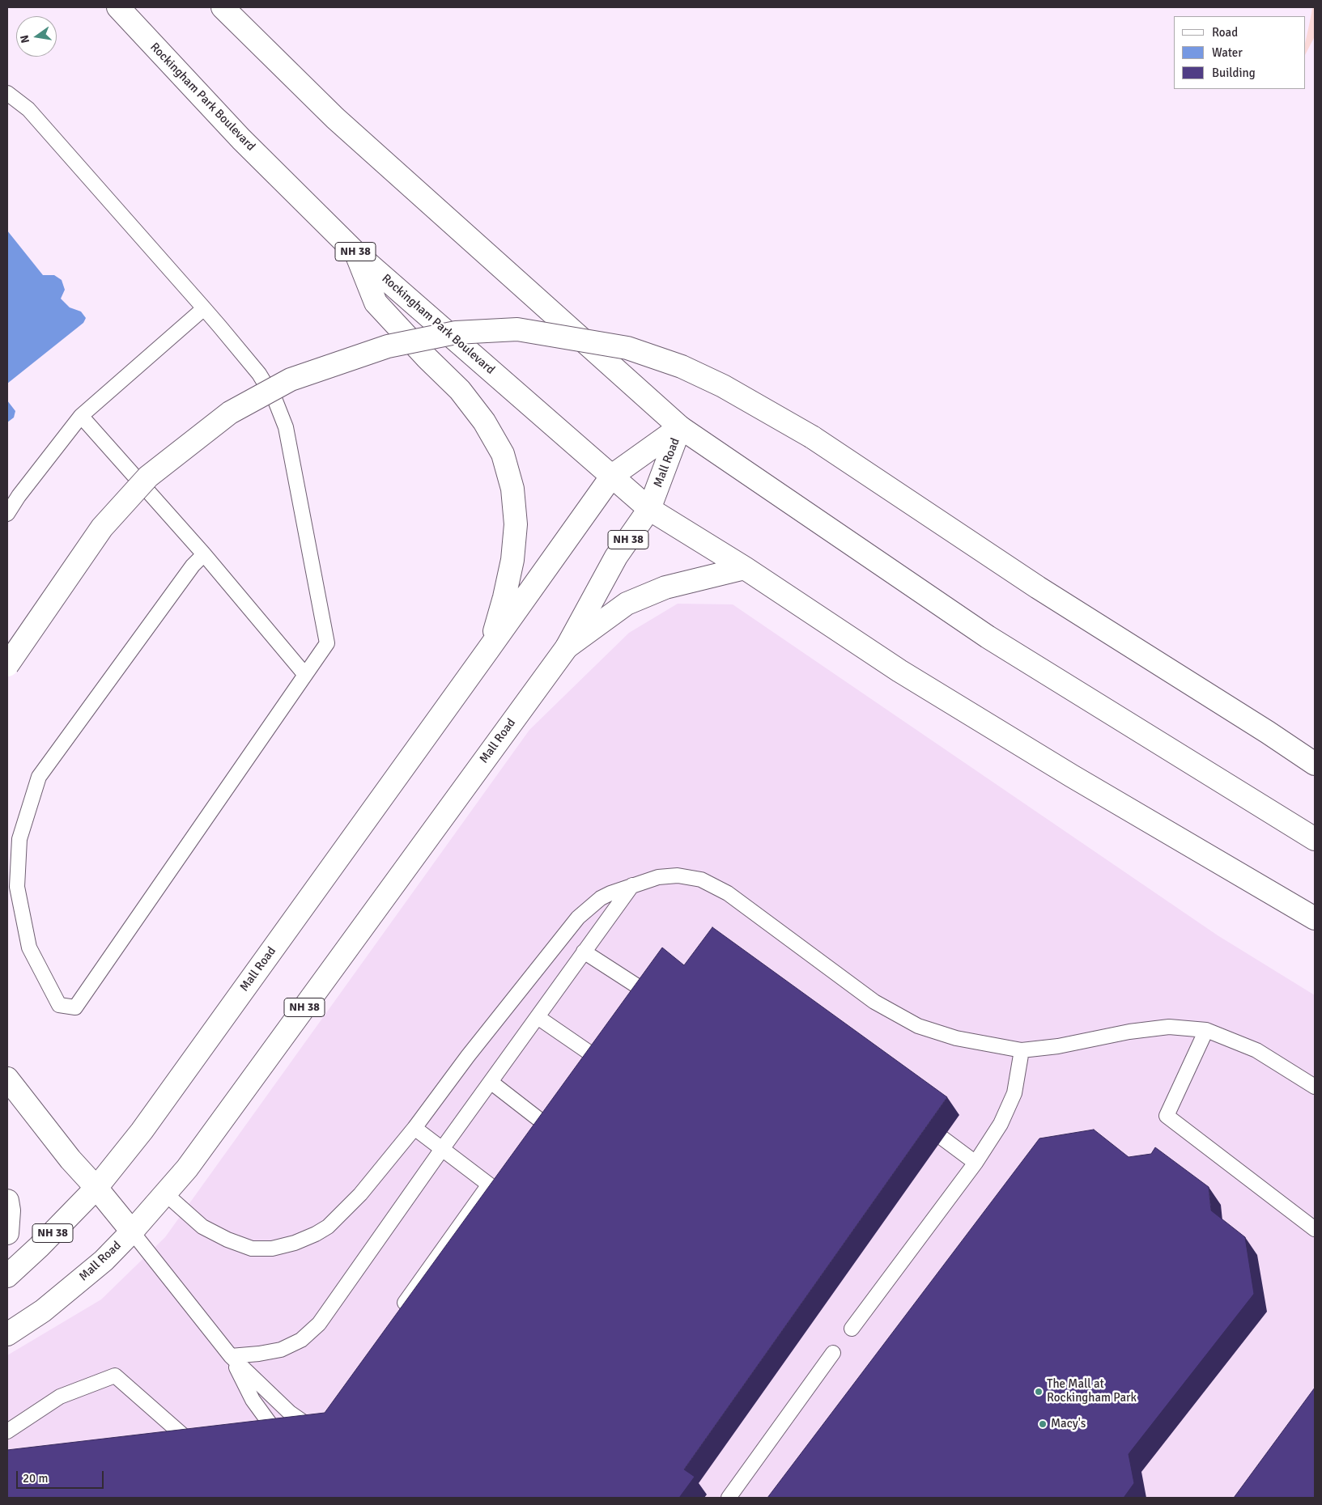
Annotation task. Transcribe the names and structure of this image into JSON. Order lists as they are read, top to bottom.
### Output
{
  "streets": {
    "main road": ["Rockingham Park Boulevard", "NH 38", "Mall Road"]
  },
  "crossings": [
    ["Rockingham Park Boulevard", "Mall Road"]
  ],
  "places": ["The Mall at Rockingham Park", "Macy's"],
  "legend": ["Road", "Water", "Building"],
  "scale_bar": "20 m",
  "north": "left"
}
